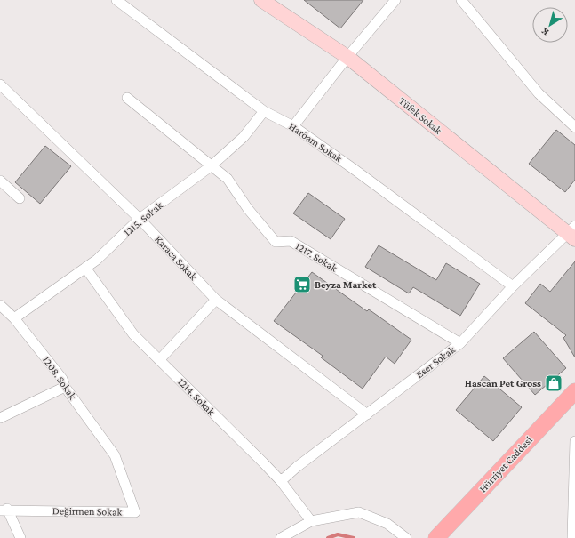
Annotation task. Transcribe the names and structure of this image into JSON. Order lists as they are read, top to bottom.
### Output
{
  "streets": {
    "main road": ["Hürriyet Caddesi"],
    "street": [
      "Tüfek Sokak",
      "Haröam Sokak",
      "1215. Sokak",
      "1217. Sokak",
      "Karaca Sokak",
      "Eser Sokak",
      "1208. Sokak",
      "1214. Sokak",
      "Değirmen Sokak"
    ]
  },
  "crossings": [
    ["Tüfek Sokak", "Eser Sokak"],
    ["Haröam Sokak", "1215. Sokak"],
    ["Haröam Sokak", "Eser Sokak"],
    ["1215. Sokak", "1217. Sokak"],
    ["1215. Sokak", "Karaca Sokak"],
    ["1215. Sokak", "1208. Sokak"],
    ["1215. Sokak", "1214. Sokak"],
    ["1217. Sokak", "Eser Sokak"],
    ["Karaca Sokak", "Eser Sokak"],
    ["Eser Sokak", "1214. Sokak"],
    ["1208. Sokak", "Değirmen Sokak"]
  ],
  "places": {
    "supermarket": ["Beyza Market"],
    "shop": ["Hascan Pet Gross"]
  },
  "north": "bottom left"
}
